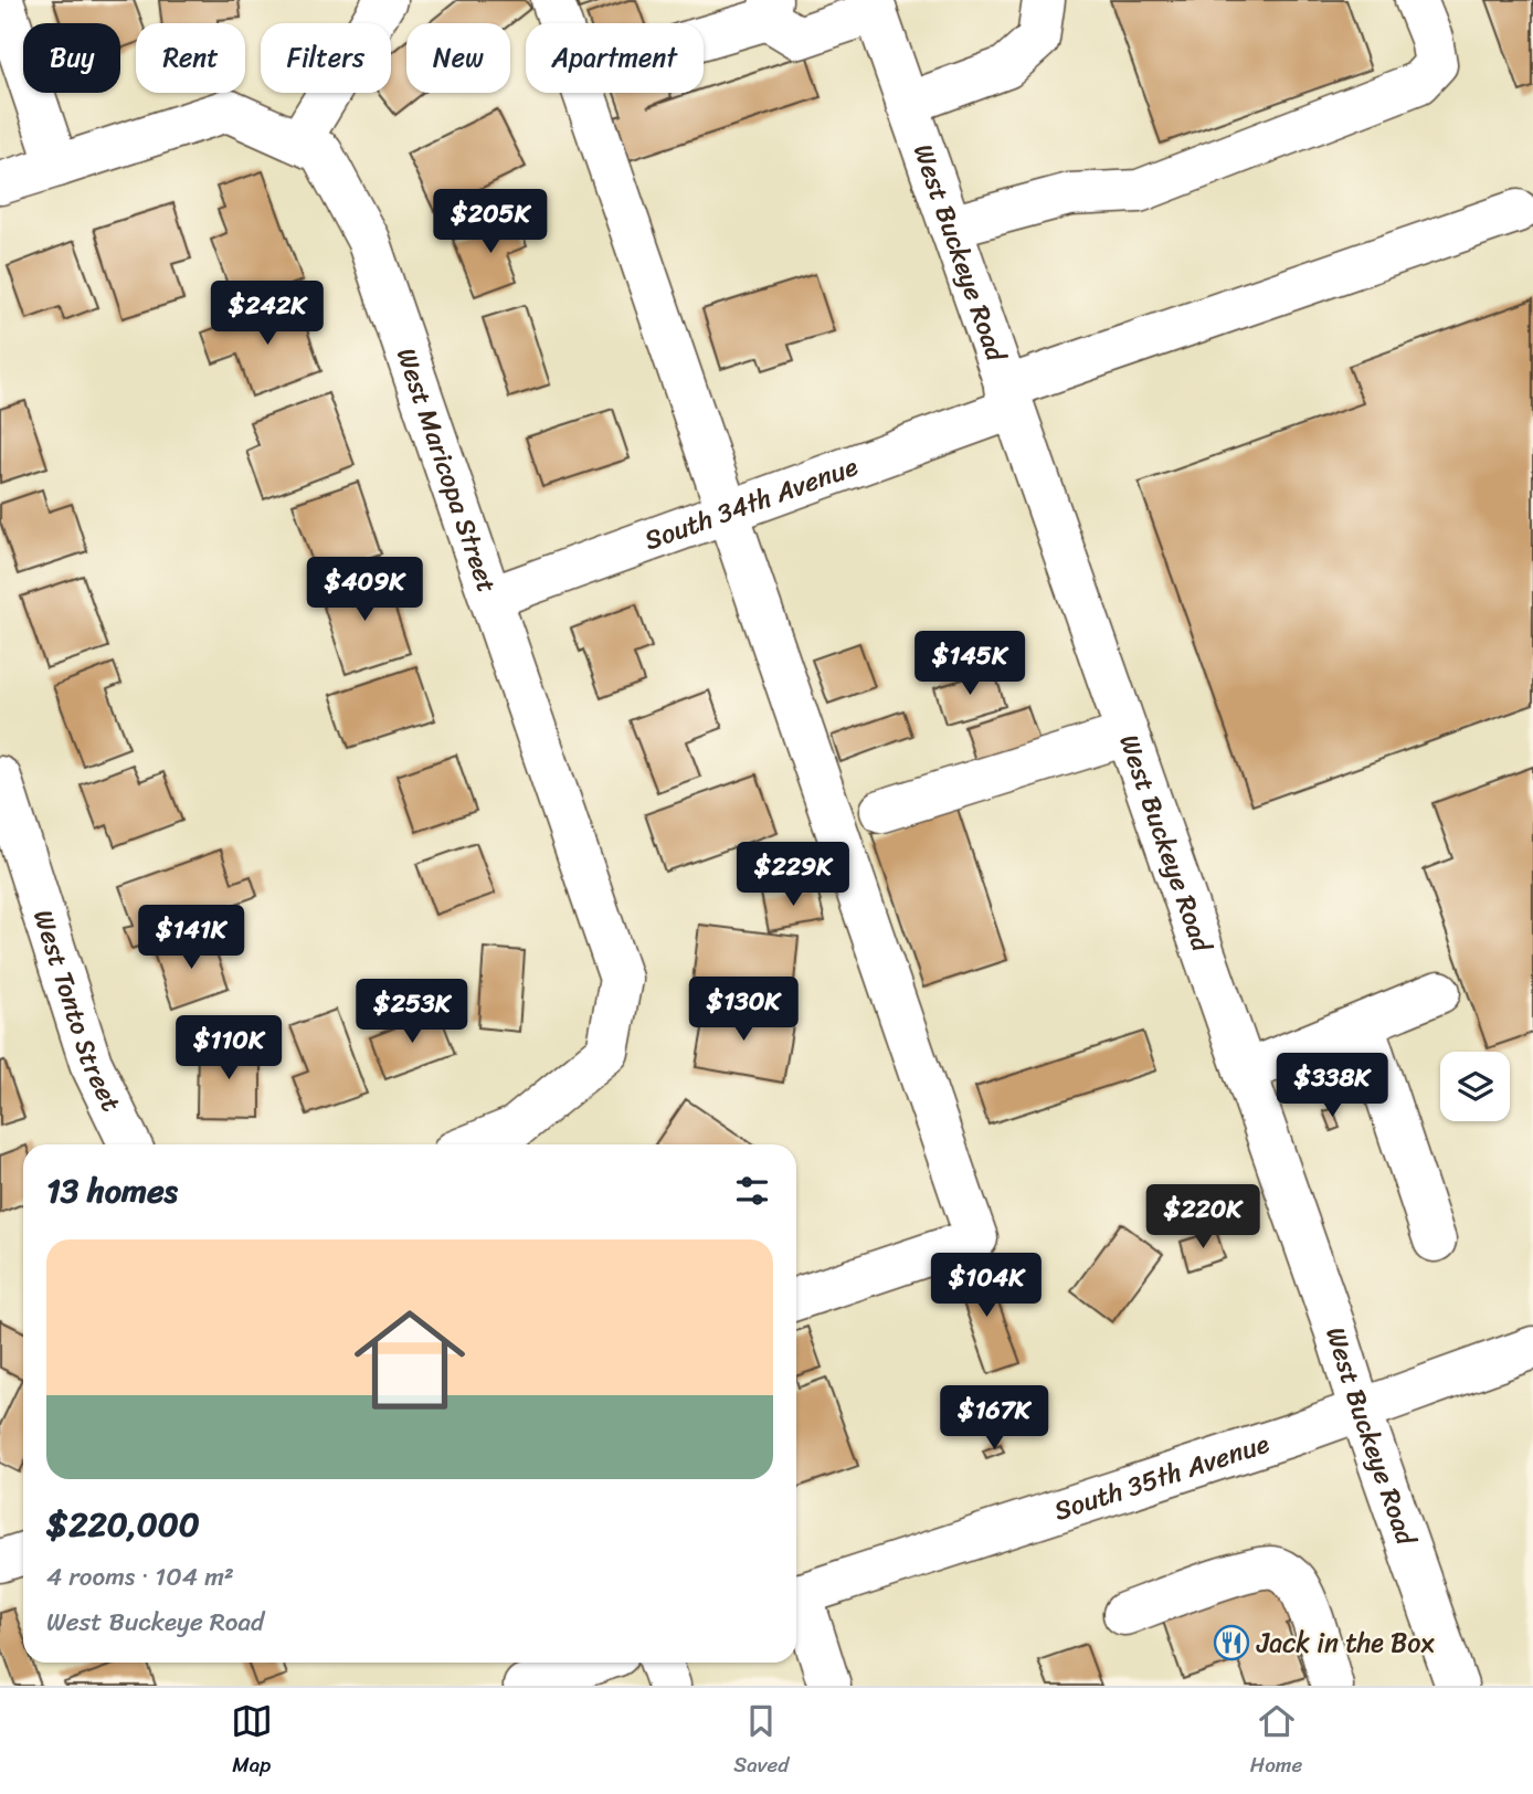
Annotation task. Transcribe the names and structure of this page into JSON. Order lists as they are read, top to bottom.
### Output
{
  "streets": {
    "main road": [
      "West Buckeye Road",
      "West Maricopa Street",
      "South 34th Avenue",
      "West Tonto Street",
      "South 35th Avenue"
    ]
  },
  "crossings": [
    ["West Buckeye Road", "South 34th Avenue"],
    ["West Buckeye Road", "South 35th Avenue"],
    ["West Maricopa Street", "South 34th Avenue"]
  ],
  "places": {
    "restaurant": ["Jack in the Box"]
  },
  "page": {
    "chip": [
      "Buy",
      "Rent",
      "Filters",
      "New",
      "Apartment"
    ],
    "price": [
      "$205K",
      "$242K",
      "$409K",
      "$145K",
      "$229K",
      "$141K",
      "$130K",
      "$253K",
      "$110K",
      "$338K",
      "$220K",
      "$104K",
      "$167K"
    ],
    "heading": "13 homes",
    "list": [
      {
        "name": "$220,000",
        "note": "4 rooms · 104 m² · West Buckeye Road"
      }
    ],
    "tabs": ["Map", "Saved", "Home"]
  }
}
